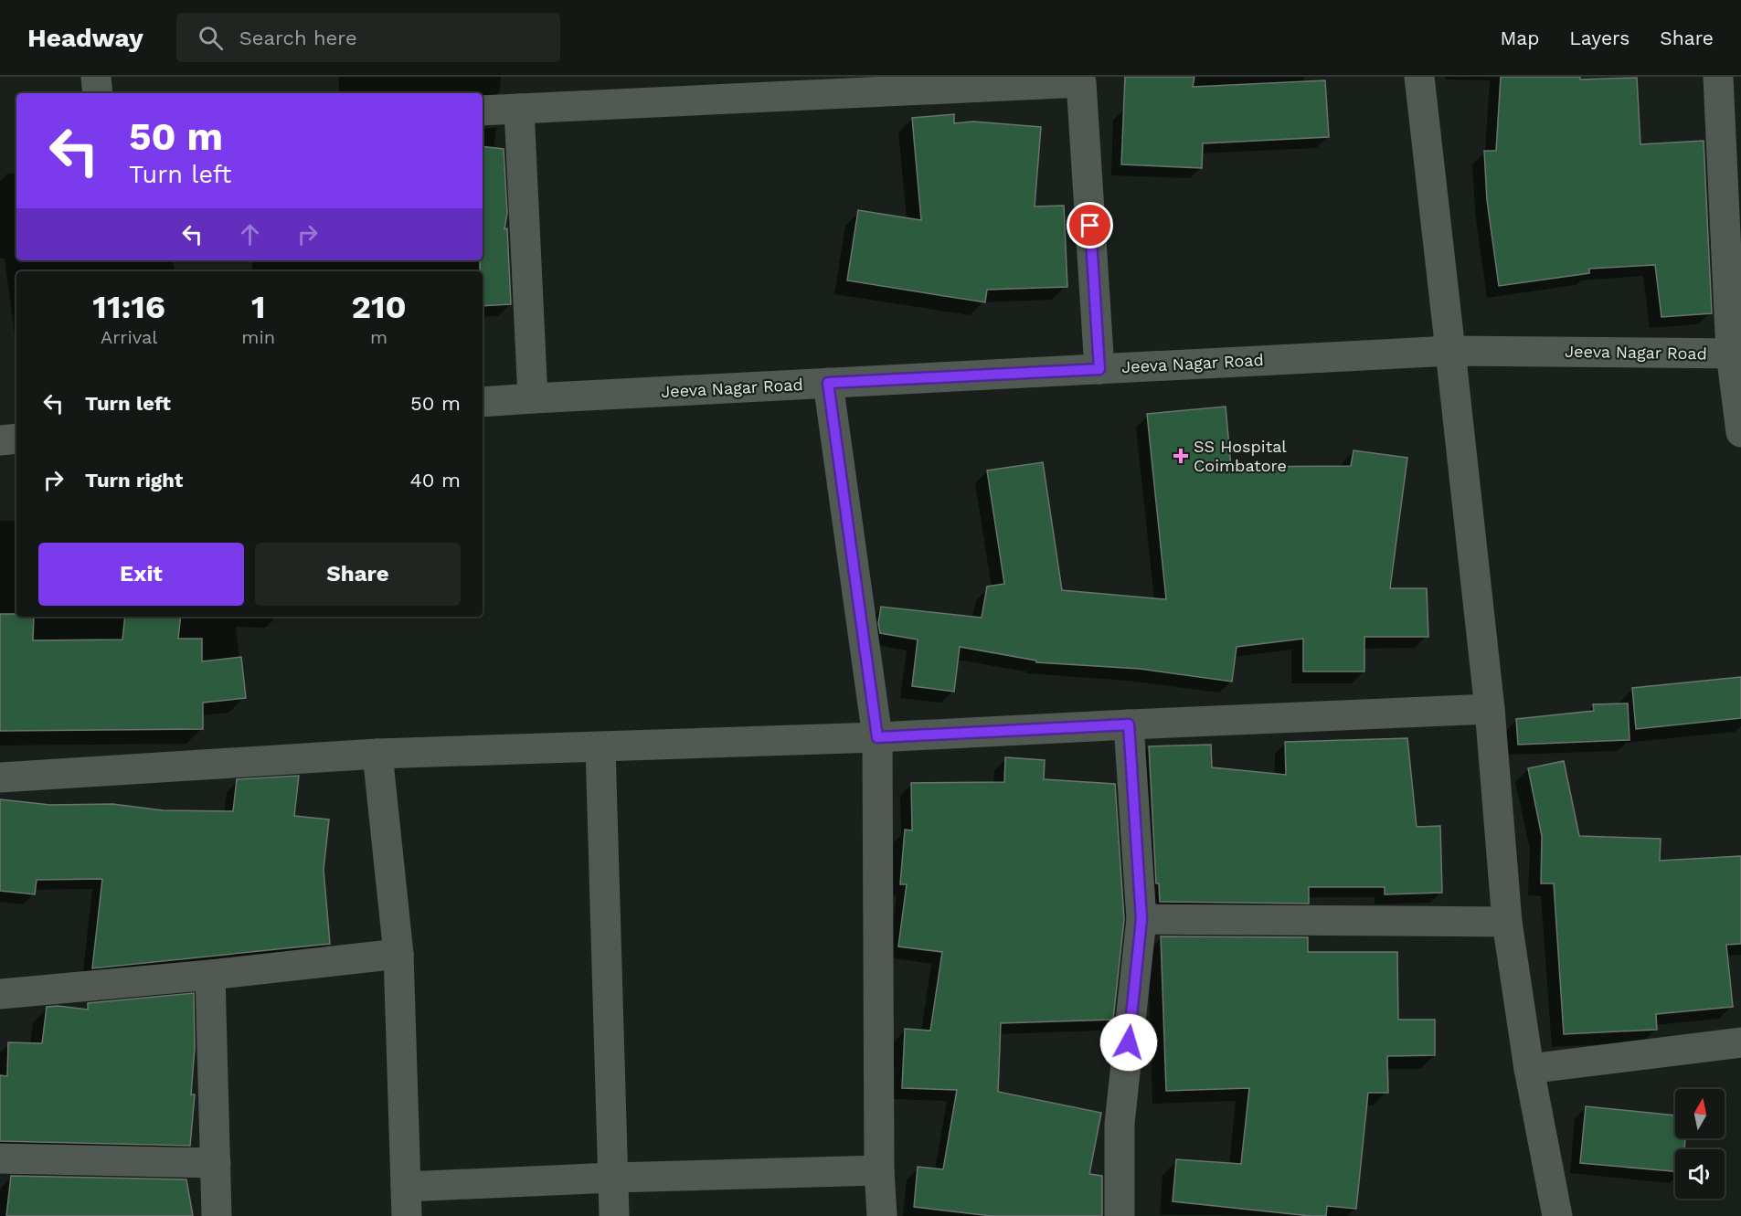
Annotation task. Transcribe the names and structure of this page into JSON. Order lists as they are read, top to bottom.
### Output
{
  "streets": {
    "street": ["Jeeva Nagar Road"]
  },
  "places": {
    "health": ["SS Hospital Coimbatore"]
  },
  "north": "top",
  "page": {
    "header": "Headway",
    "search": "Search here",
    "nav": ["Map", "Layers", "Share"],
    "turn": ["50 m", "Turn left"],
    "eta": [
      "11:16",
      "Arrival",
      "1",
      "min",
      "210",
      "m"
    ],
    "list": [
      {
        "name": "Turn left",
        "value": "50 m"
      },
      {
        "name": "Turn right",
        "value": "40 m"
      }
    ],
    "buttons": ["Exit", "Share"]
  }
}
